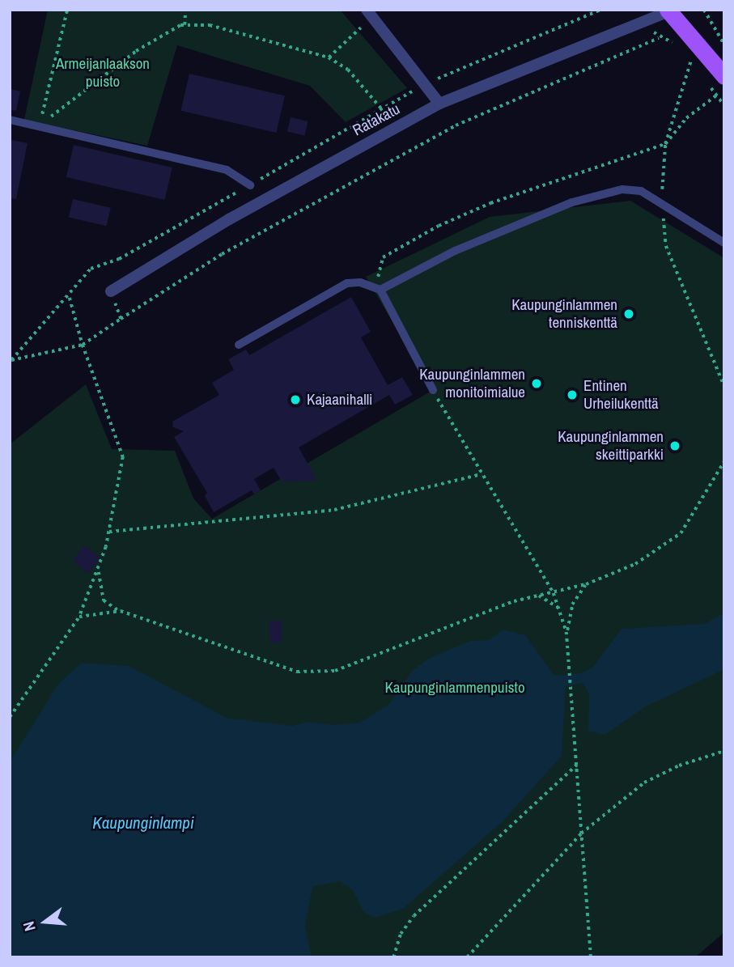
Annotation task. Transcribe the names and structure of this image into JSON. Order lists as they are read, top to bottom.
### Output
{
  "streets": {
    "street": ["Ratakatu"]
  },
  "water": ["Kaupunginlampi"],
  "parks": ["Armeijanlaakson puisto", "Kaupunginlammenpuisto"],
  "places": [
    "Kaupunginlammen tenniskenttä",
    "Kaupunginlammen monitoimialue",
    "Entinen Urheilukenttä",
    "Kajaanihalli",
    "Kaupunginlammen skeittiparkki"
  ],
  "north": "left"
}
